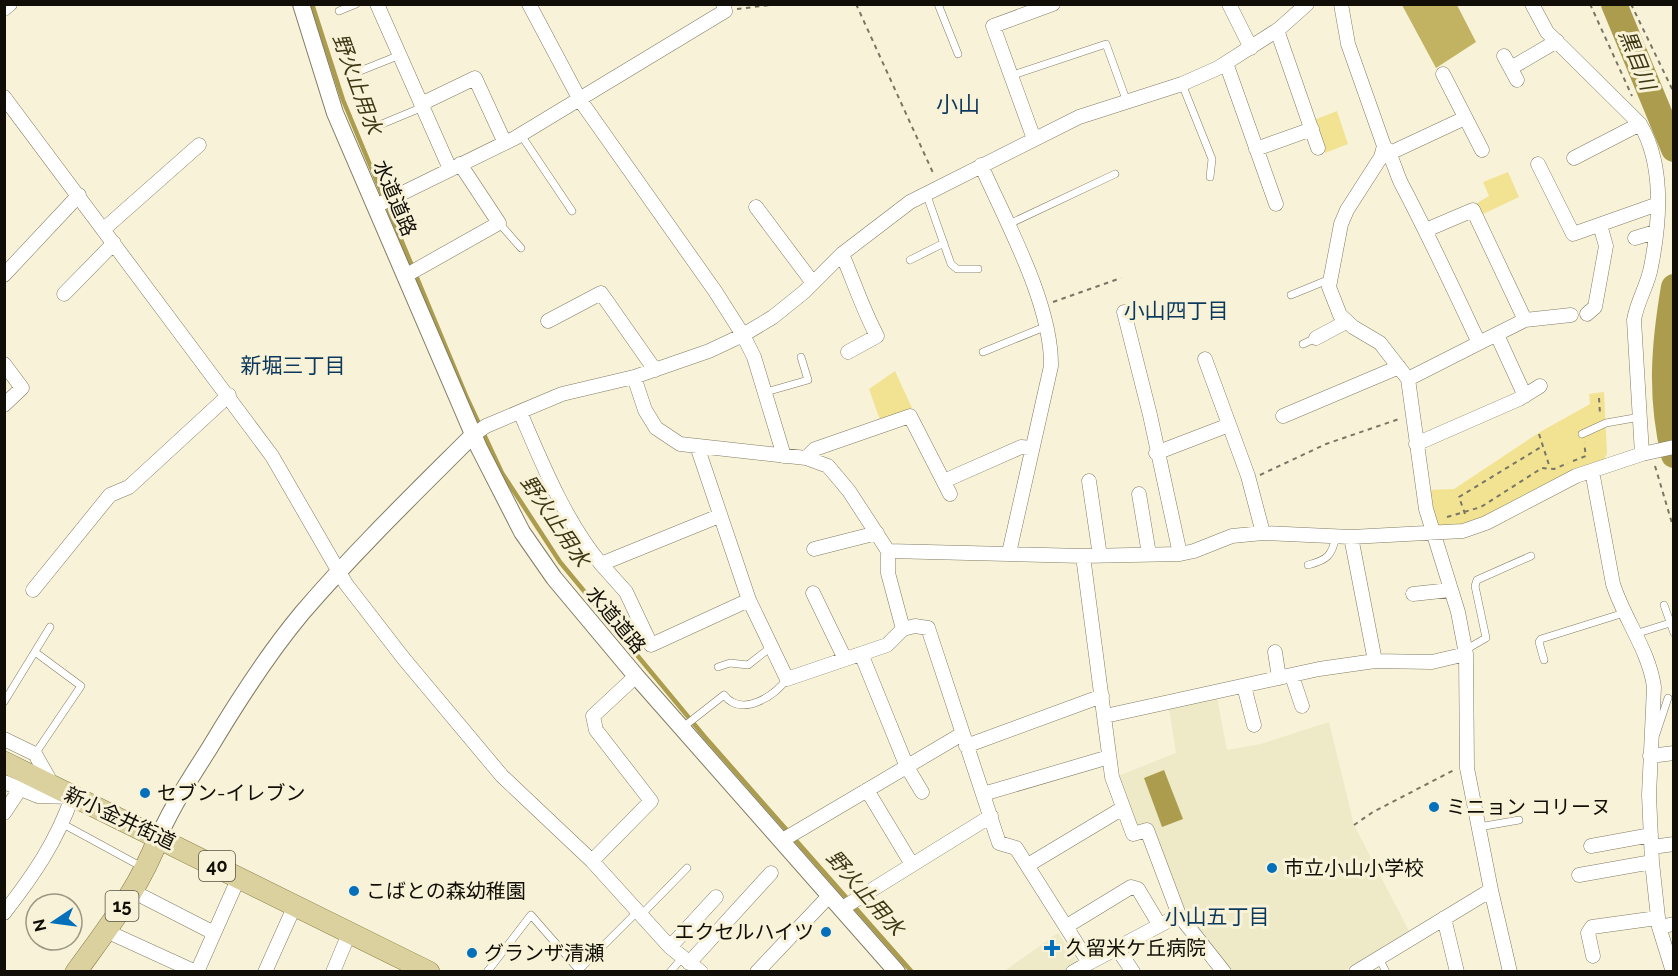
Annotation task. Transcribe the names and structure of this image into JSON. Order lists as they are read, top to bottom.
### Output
{
  "streets": {
    "main road": ["新小金井街道", "40", "15"],
    "street": ["水道道路"]
  },
  "crossings": [
    ["新小金井街道", "15"]
  ],
  "districts": [
    "小山",
    "小山四丁目",
    "新堀三丁目",
    "小山五丁目"
  ],
  "water": ["黒目川", "野火止用水"],
  "places": {
    "other": [
      "セブン-イレブン",
      "ミニョン コリーヌ",
      "市立小山小学校",
      "こばとの森幼稚園",
      "エクセルハイツ",
      "グランザ清瀬"
    ],
    "health": ["久留米ケ丘病院"]
  },
  "north": "left"
}
